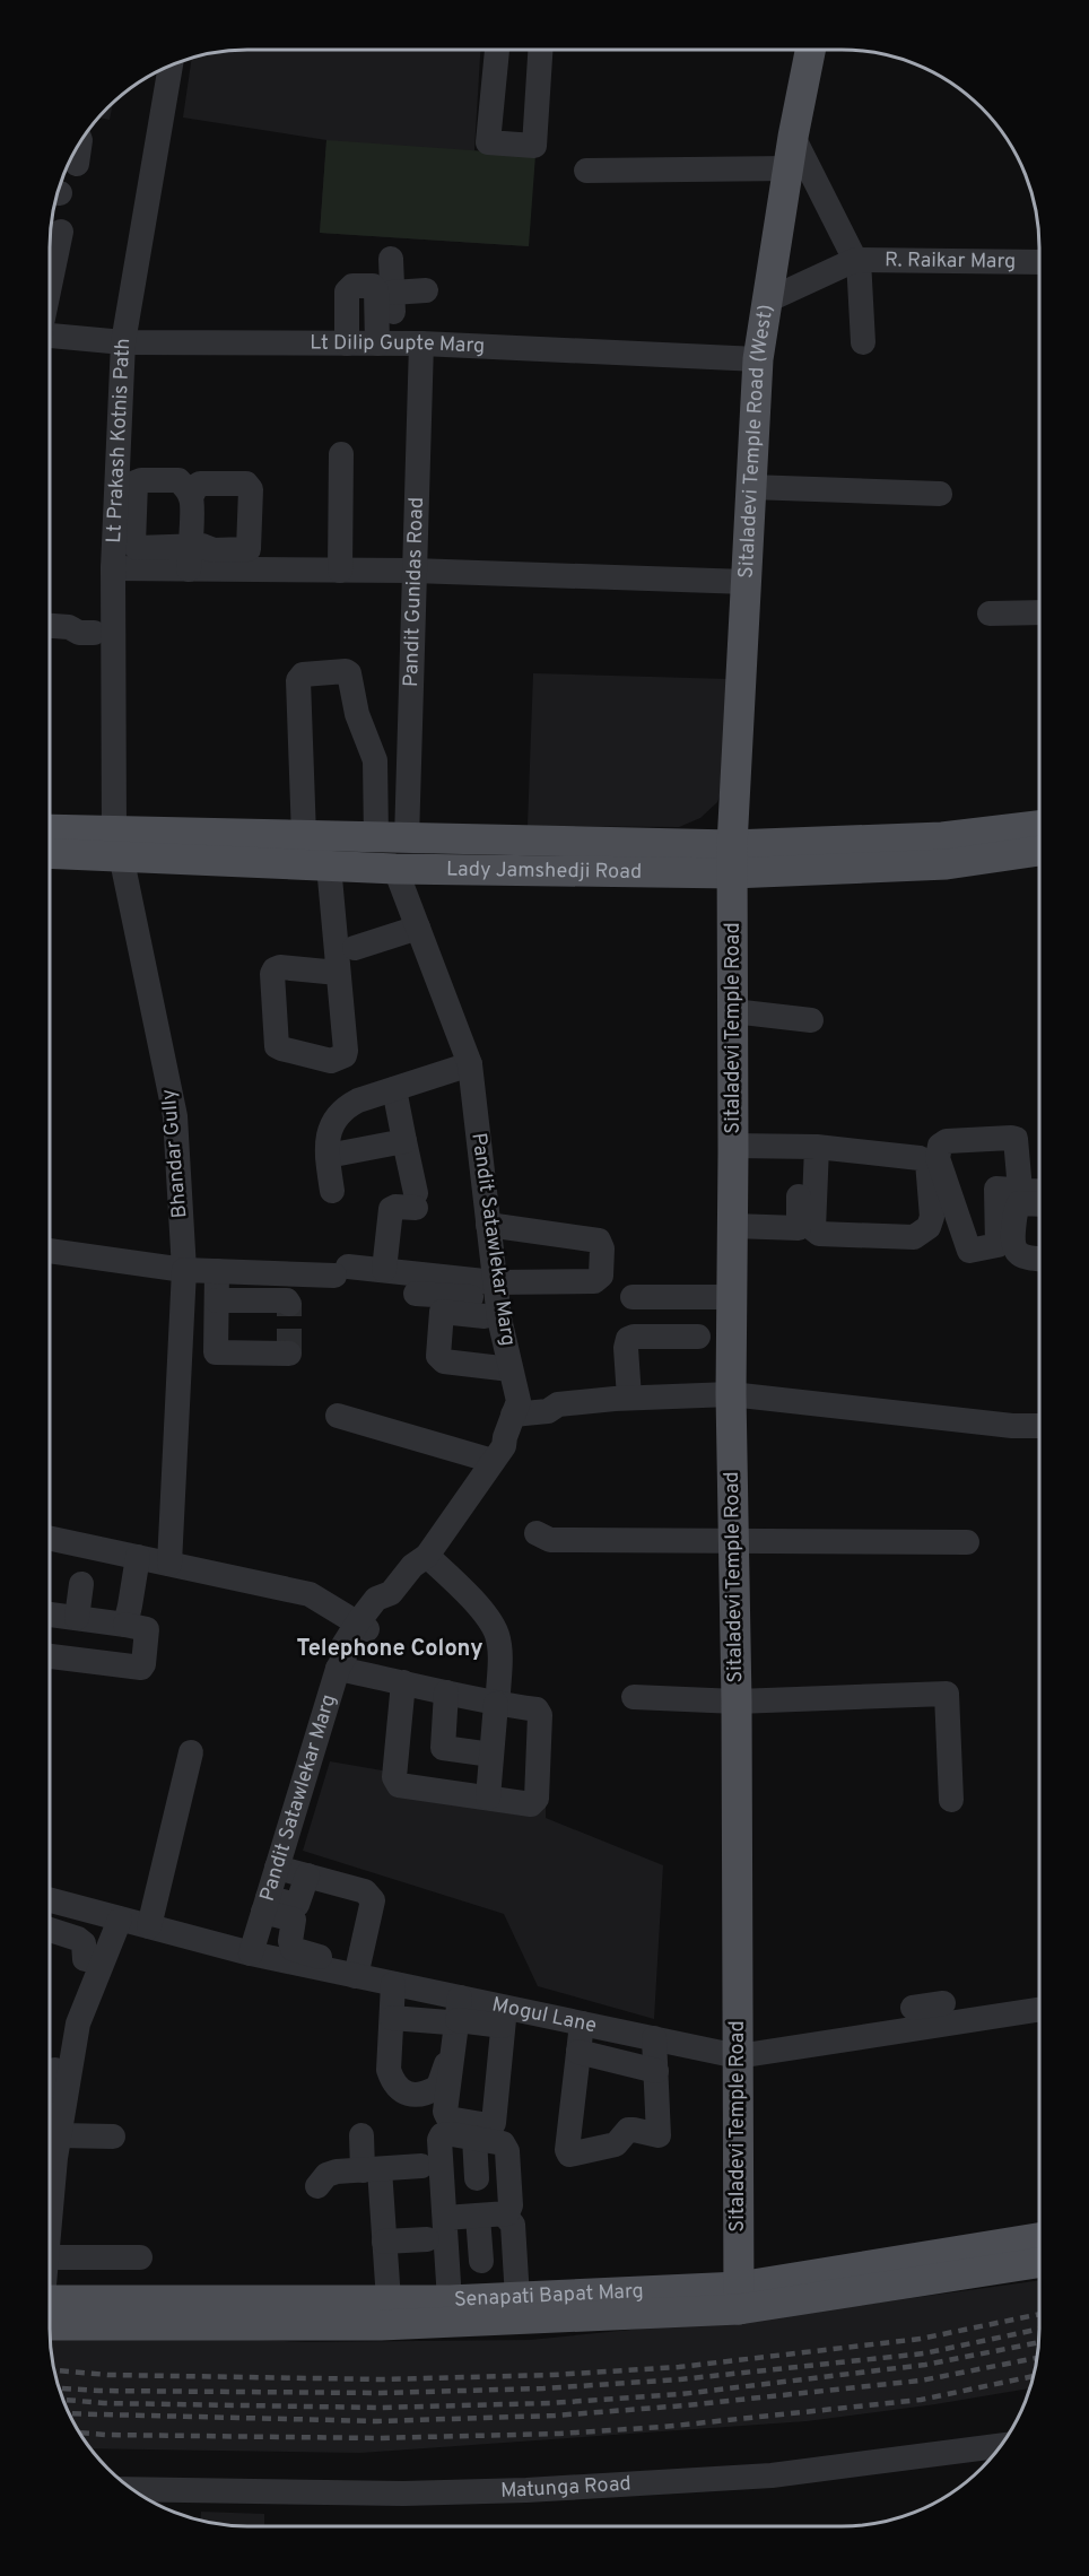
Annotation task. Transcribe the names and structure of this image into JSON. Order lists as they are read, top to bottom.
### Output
{
  "streets": {
    "main road": [
      "Sitaladevi Temple Road (West)",
      "Lady Jamshedji Road",
      "Sitaladevi Temple Road",
      "Senapati Bapat Marg"
    ],
    "street": [
      "R. Raikar Marg",
      "Lt Dilip Gupte Marg",
      "Lt Prakash Kotnis Path",
      "Pandit Gunidas Road",
      "Bhandar Gully",
      "Pandit Satawlekar Marg",
      "Mogul Lane",
      "Matunga Road"
    ]
  },
  "crossings": [
    ["R. Raikar Marg", "Sitaladevi Temple Road (West)"],
    ["Lt Dilip Gupte Marg", "Lt Prakash Kotnis Path"],
    ["Lt Dilip Gupte Marg", "Sitaladevi Temple Road (West)"],
    ["Lt Dilip Gupte Marg", "Pandit Gunidas Road"],
    ["Lt Prakash Kotnis Path", "Lady Jamshedji Road"],
    ["Lt Prakash Kotnis Path", "Bhandar Gully"],
    ["Sitaladevi Temple Road (West)", "Lady Jamshedji Road"],
    ["Sitaladevi Temple Road (West)", "Sitaladevi Temple Road"],
    ["Pandit Gunidas Road", "Lady Jamshedji Road"],
    ["Lady Jamshedji Road", "Sitaladevi Temple Road"],
    ["Lady Jamshedji Road", "Bhandar Gully"],
    ["Lady Jamshedji Road", "Pandit Satawlekar Marg"],
    ["Sitaladevi Temple Road", "Mogul Lane"],
    ["Sitaladevi Temple Road", "Senapati Bapat Marg"],
    ["Pandit Satawlekar Marg", "Mogul Lane"]
  ],
  "districts": ["Telephone Colony"]
}
